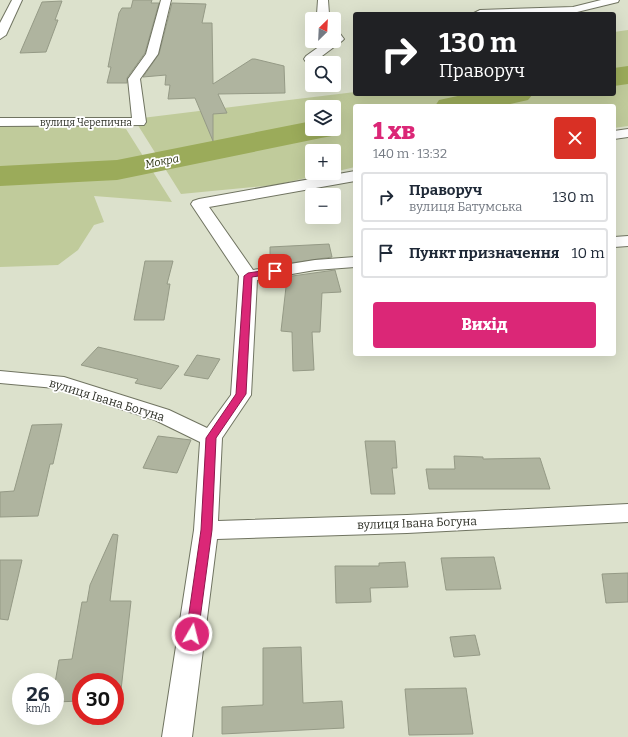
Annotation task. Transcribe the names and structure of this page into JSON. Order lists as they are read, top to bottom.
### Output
{
  "streets": {
    "street": ["вулиця Черепична", "вулиця Івана Богуна"]
  },
  "water": ["Мокра"],
  "north": "top right",
  "page": {
    "map_buttons": ["+", "−"],
    "turn": ["130 m", "Праворуч"],
    "heading": ["1 хв", "140 m · 13:32"],
    "list": [
      {
        "name": "Праворуч",
        "note": "вулиця Батумська",
        "value": "130 m"
      },
      {
        "name": "Пункт призначення",
        "value": "10 m"
      }
    ],
    "buttons": "Вихід",
    "speed": "26 km/h",
    "limit": "30"
  }
}
